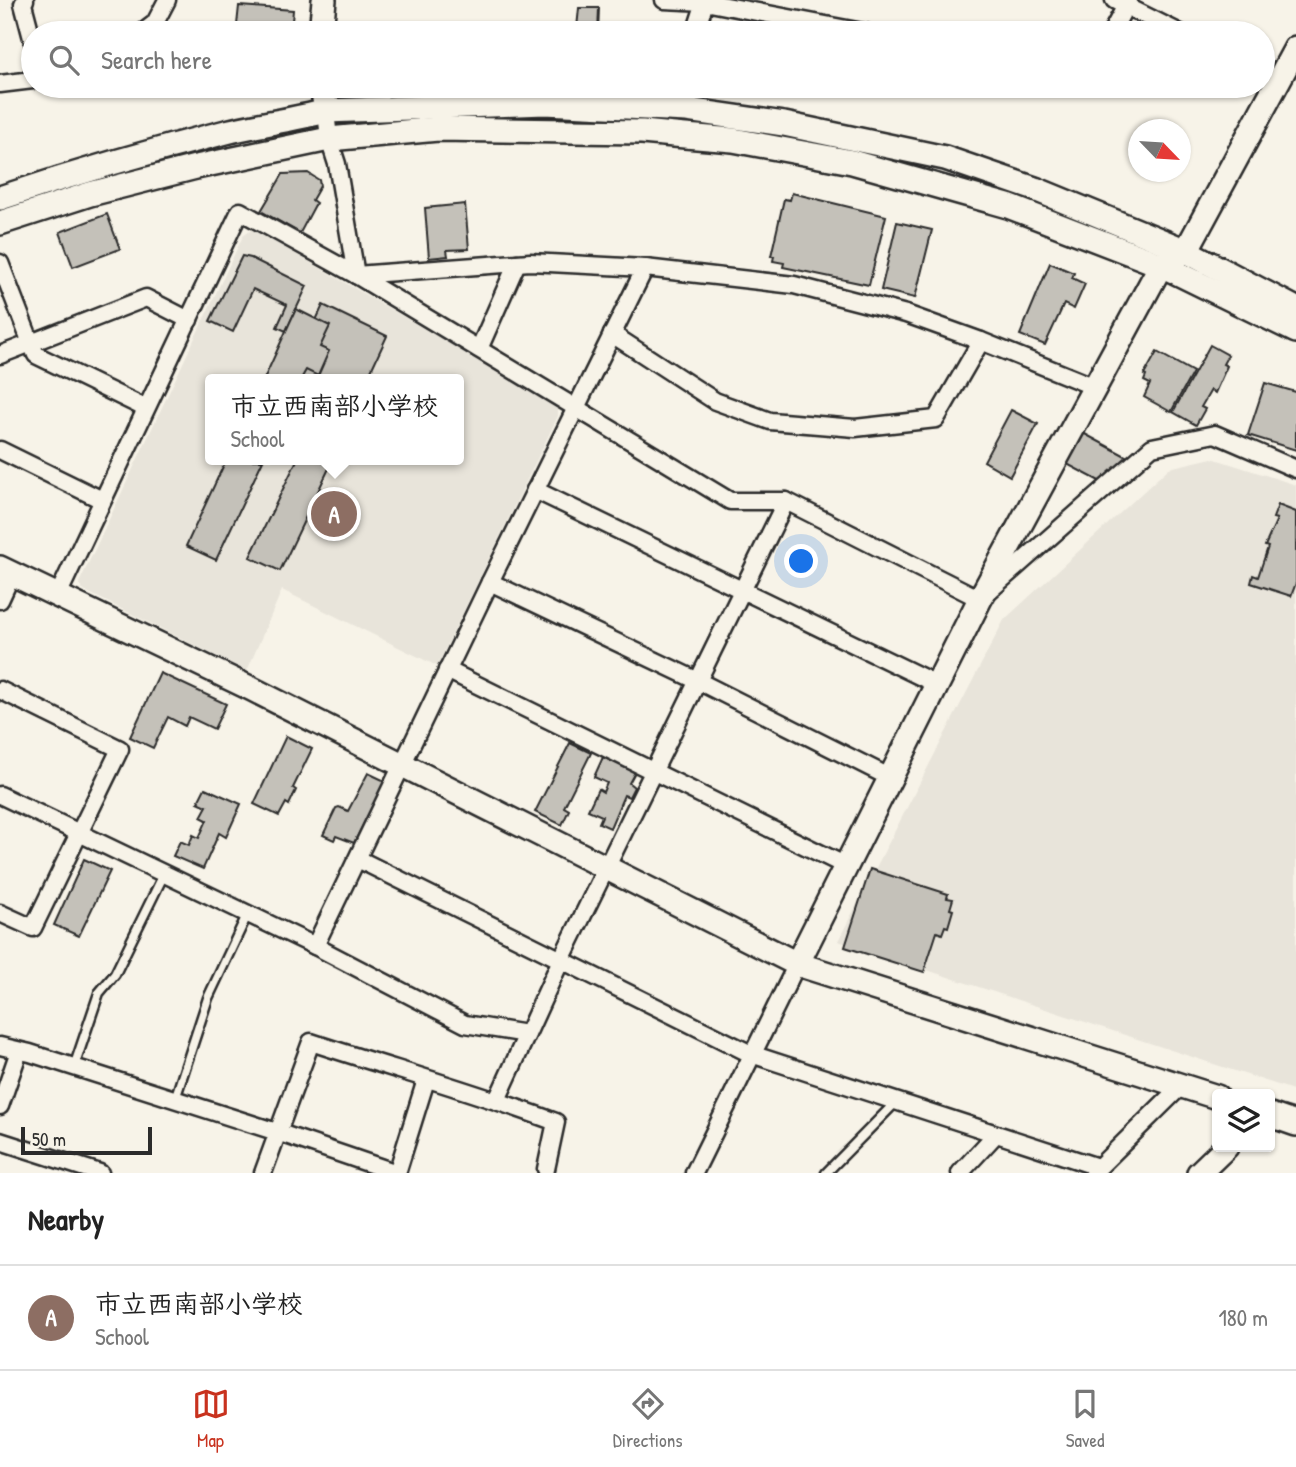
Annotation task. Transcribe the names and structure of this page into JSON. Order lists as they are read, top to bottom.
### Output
{
  "scale_bar": "50 m",
  "north": "bottom right",
  "page": {
    "search": "Search here",
    "popup": ["市立西南部小学校", "School"],
    "pins": "A",
    "scale": "50 m",
    "heading": "Nearby",
    "list": [
      {
        "mark": "A",
        "name": "市立西南部小学校",
        "note": "School",
        "value": "180 m"
      }
    ],
    "nav": ["Map", "Directions", "Saved"]
  }
}
